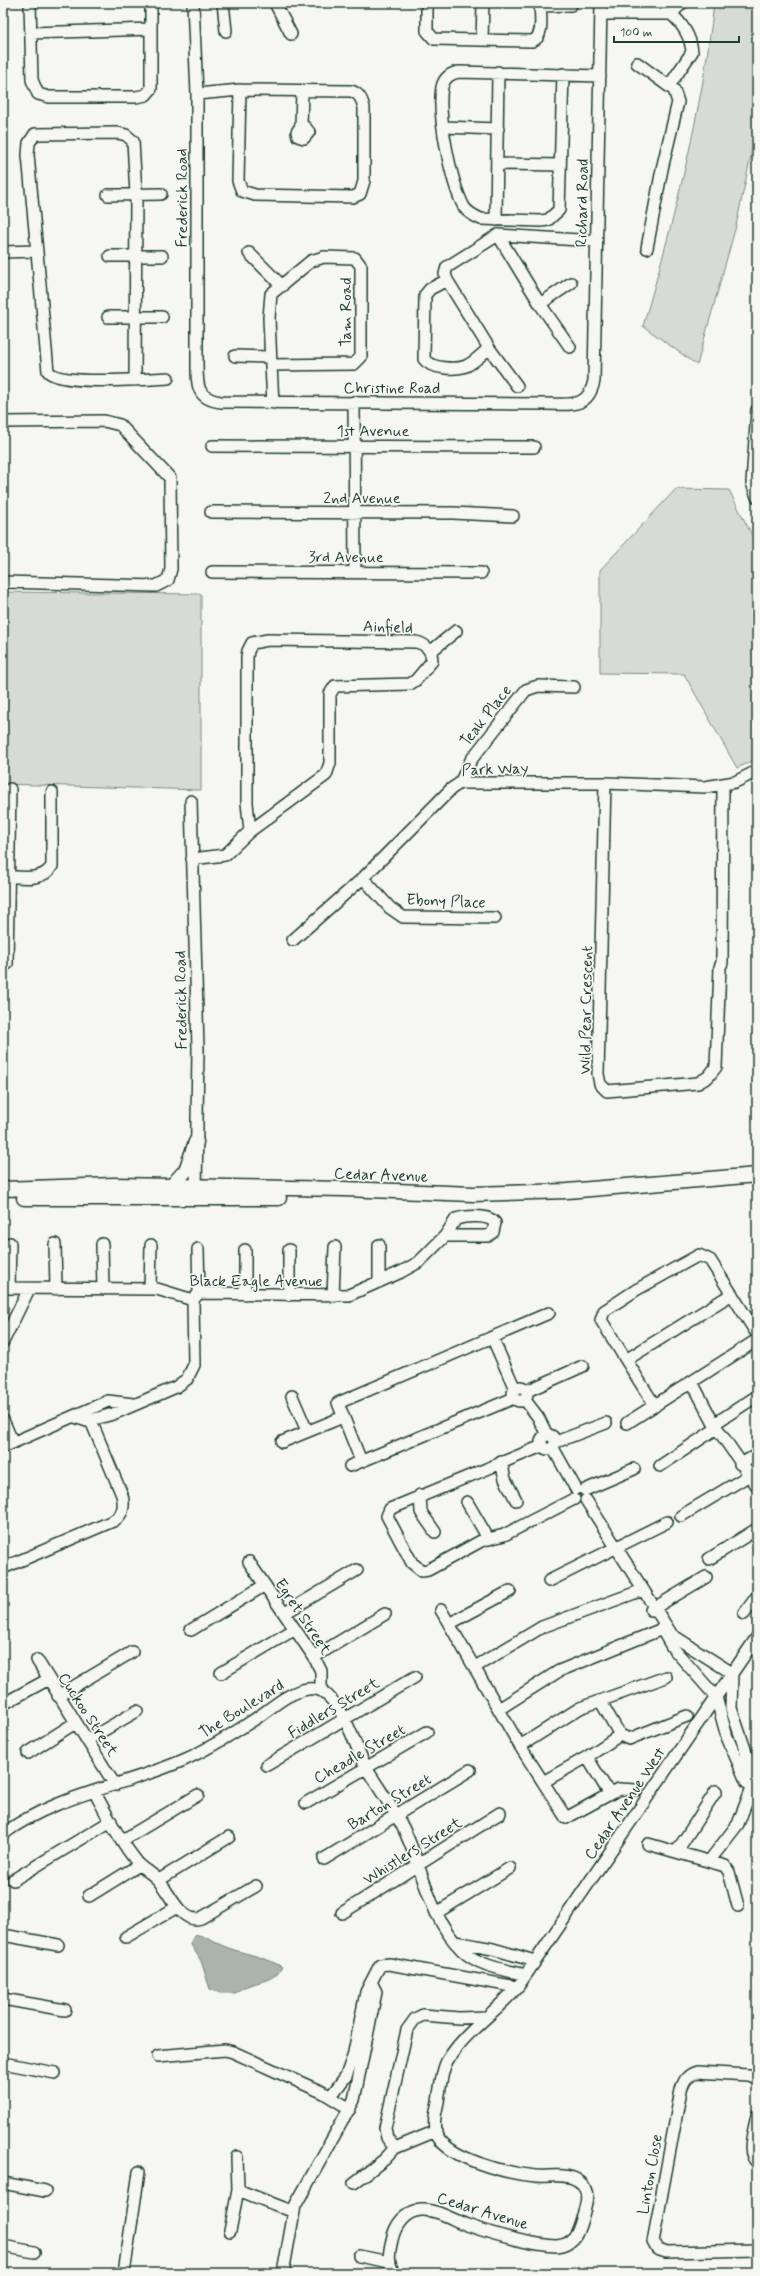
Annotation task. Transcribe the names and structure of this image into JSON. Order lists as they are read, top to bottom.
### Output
{
  "streets": {
    "main road": ["Cedar Avenue"],
    "street": [
      "Frederick Road",
      "Richard Road",
      "Tam Road",
      "Christine Road",
      "1st Avenue",
      "2nd Avenue",
      "3rd Avenue",
      "Ainfield",
      "Teak Place",
      "Park Way",
      "Ebony Place",
      "Wild Pear Crescent",
      "Black Eagle Avenue",
      "Egret Street",
      "Fiddlers Street",
      "The Boulevard",
      "Cuckoo Street",
      "Cheadle Street",
      "Barton Street",
      "Cedar Avenue West",
      "Whistlers Street",
      "Linton Close"
    ]
  },
  "crossings": [
    ["Frederick Road", "Christine Road"],
    ["Frederick Road", "Ainfield"],
    ["Frederick Road", "Cedar Avenue"],
    ["Richard Road", "Christine Road"],
    ["Tam Road", "Christine Road"],
    ["Teak Place", "Park Way"],
    ["Park Way", "Ebony Place"],
    ["Park Way", "Wild Pear Crescent"],
    ["Egret Street", "The Boulevard"],
    ["The Boulevard", "Cuckoo Street"]
  ],
  "scale_bar": "100 m"
}
